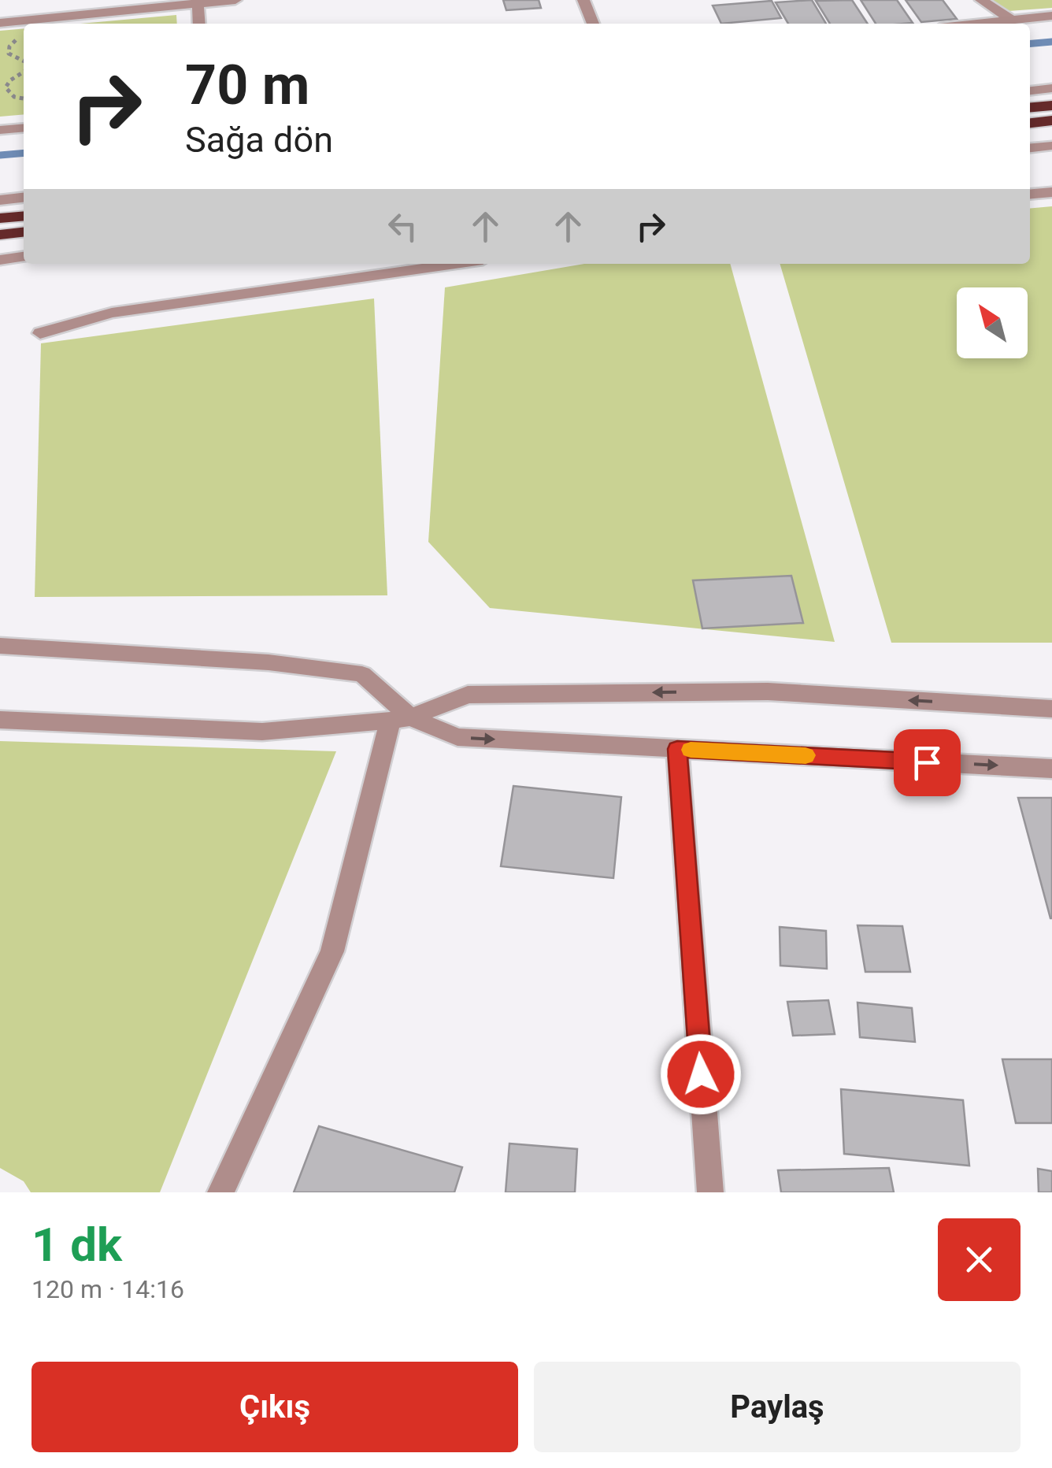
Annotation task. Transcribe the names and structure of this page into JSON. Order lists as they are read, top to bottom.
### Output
{
  "north": "top left",
  "page": {
    "turn": ["70 m", "Sağa dön"],
    "heading": ["1 dk", "120 m · 14:16"],
    "buttons": ["Çıkış", "Paylaş"]
  }
}
